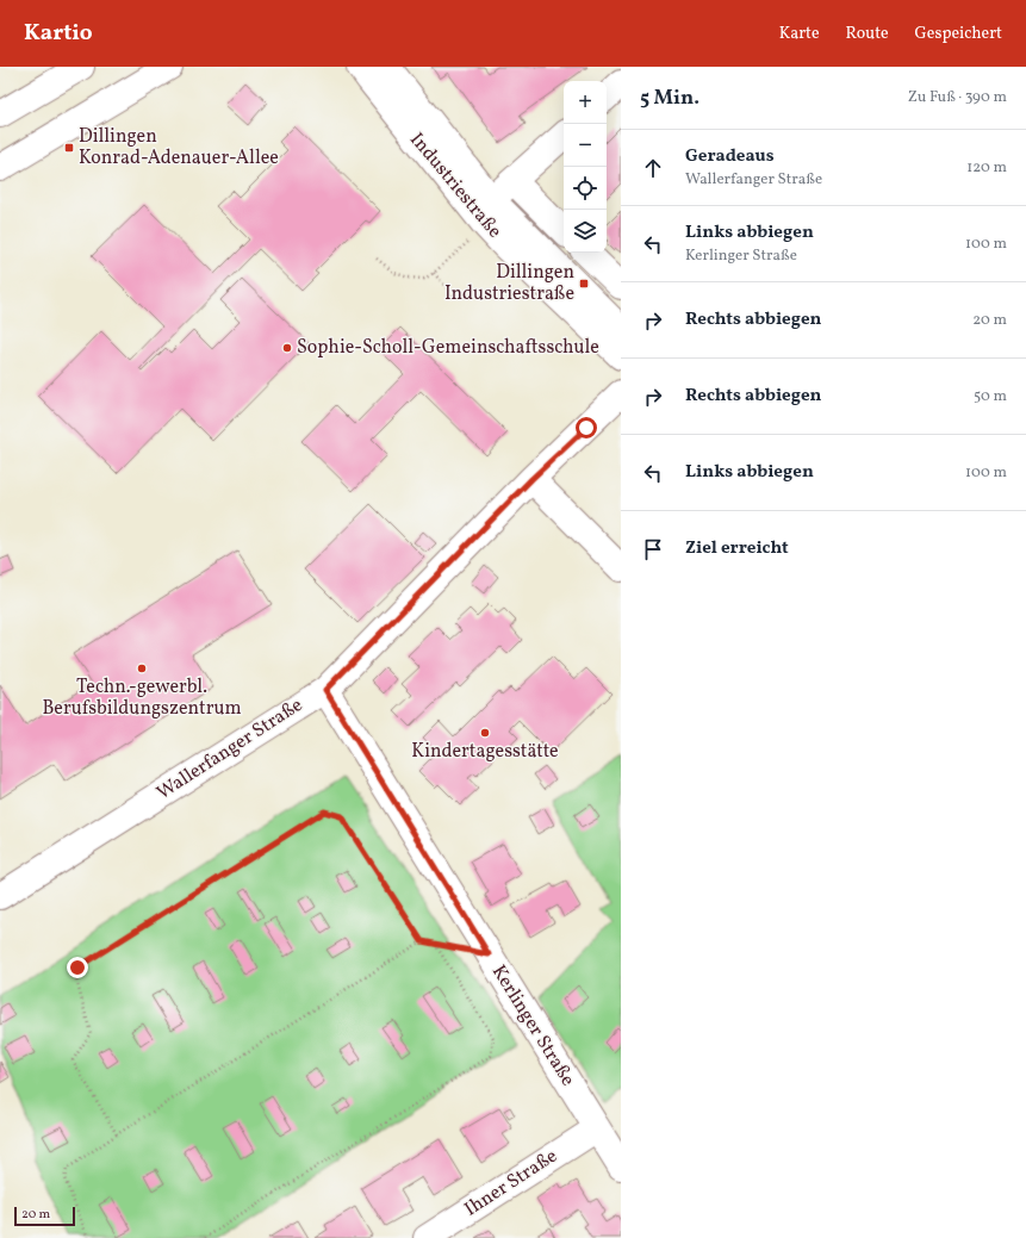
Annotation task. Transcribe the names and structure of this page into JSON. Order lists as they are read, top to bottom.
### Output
{
  "streets": {
    "street": [
      "Industriestraße",
      "Wallerfanger Straße",
      "Kerlinger Straße",
      "Ihner Straße"
    ]
  },
  "crossings": [
    ["Wallerfanger Straße", "Kerlinger Straße"],
    ["Kerlinger Straße", "Ihner Straße"]
  ],
  "places": {
    "transit": ["Dillingen Konrad-Adenauer-Allee", "Dillingen Industriestraße"],
    "other": ["Sophie-Scholl-Gemeinschaftsschule", "Techn.-gewerbl. Berufsbildungszentrum", "Kindertagesstätte"]
  },
  "scale_bar": "20 m",
  "page": {
    "header": "Kartio",
    "nav": ["Karte", "Route", "Gespeichert"],
    "heading": ["5 Min.", "Zu Fuß · 390 m"],
    "map_buttons": ["+", "−"],
    "list": [
      ["Geradeaus", "Wallerfanger Straße", "120 m"],
      ["Links abbiegen", "Kerlinger Straße", "100 m"],
      ["Rechts abbiegen", "20 m"],
      ["Rechts abbiegen", "50 m"],
      ["Links abbiegen", "100 m"],
      "Ziel erreicht"
    ],
    "scale": "20 m"
  }
}
